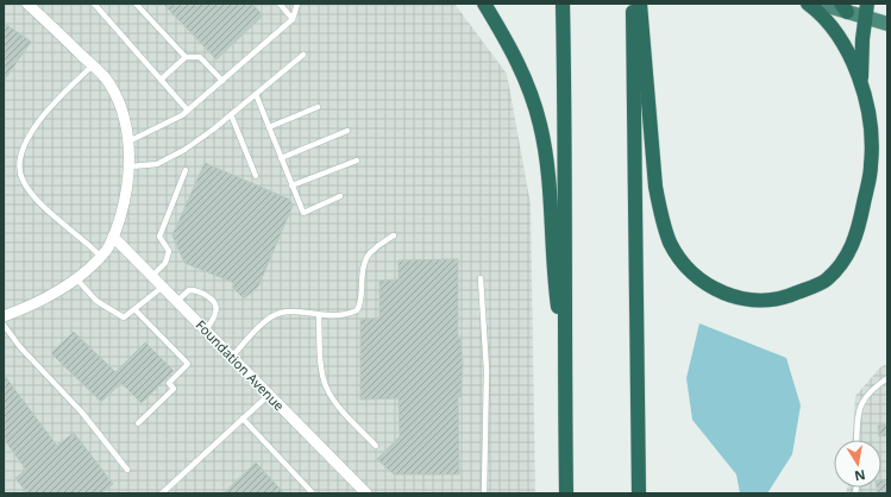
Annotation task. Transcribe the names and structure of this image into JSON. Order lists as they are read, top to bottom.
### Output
{
  "streets": {
    "street": ["Foundation Avenue"]
  },
  "north": "bottom"
}
